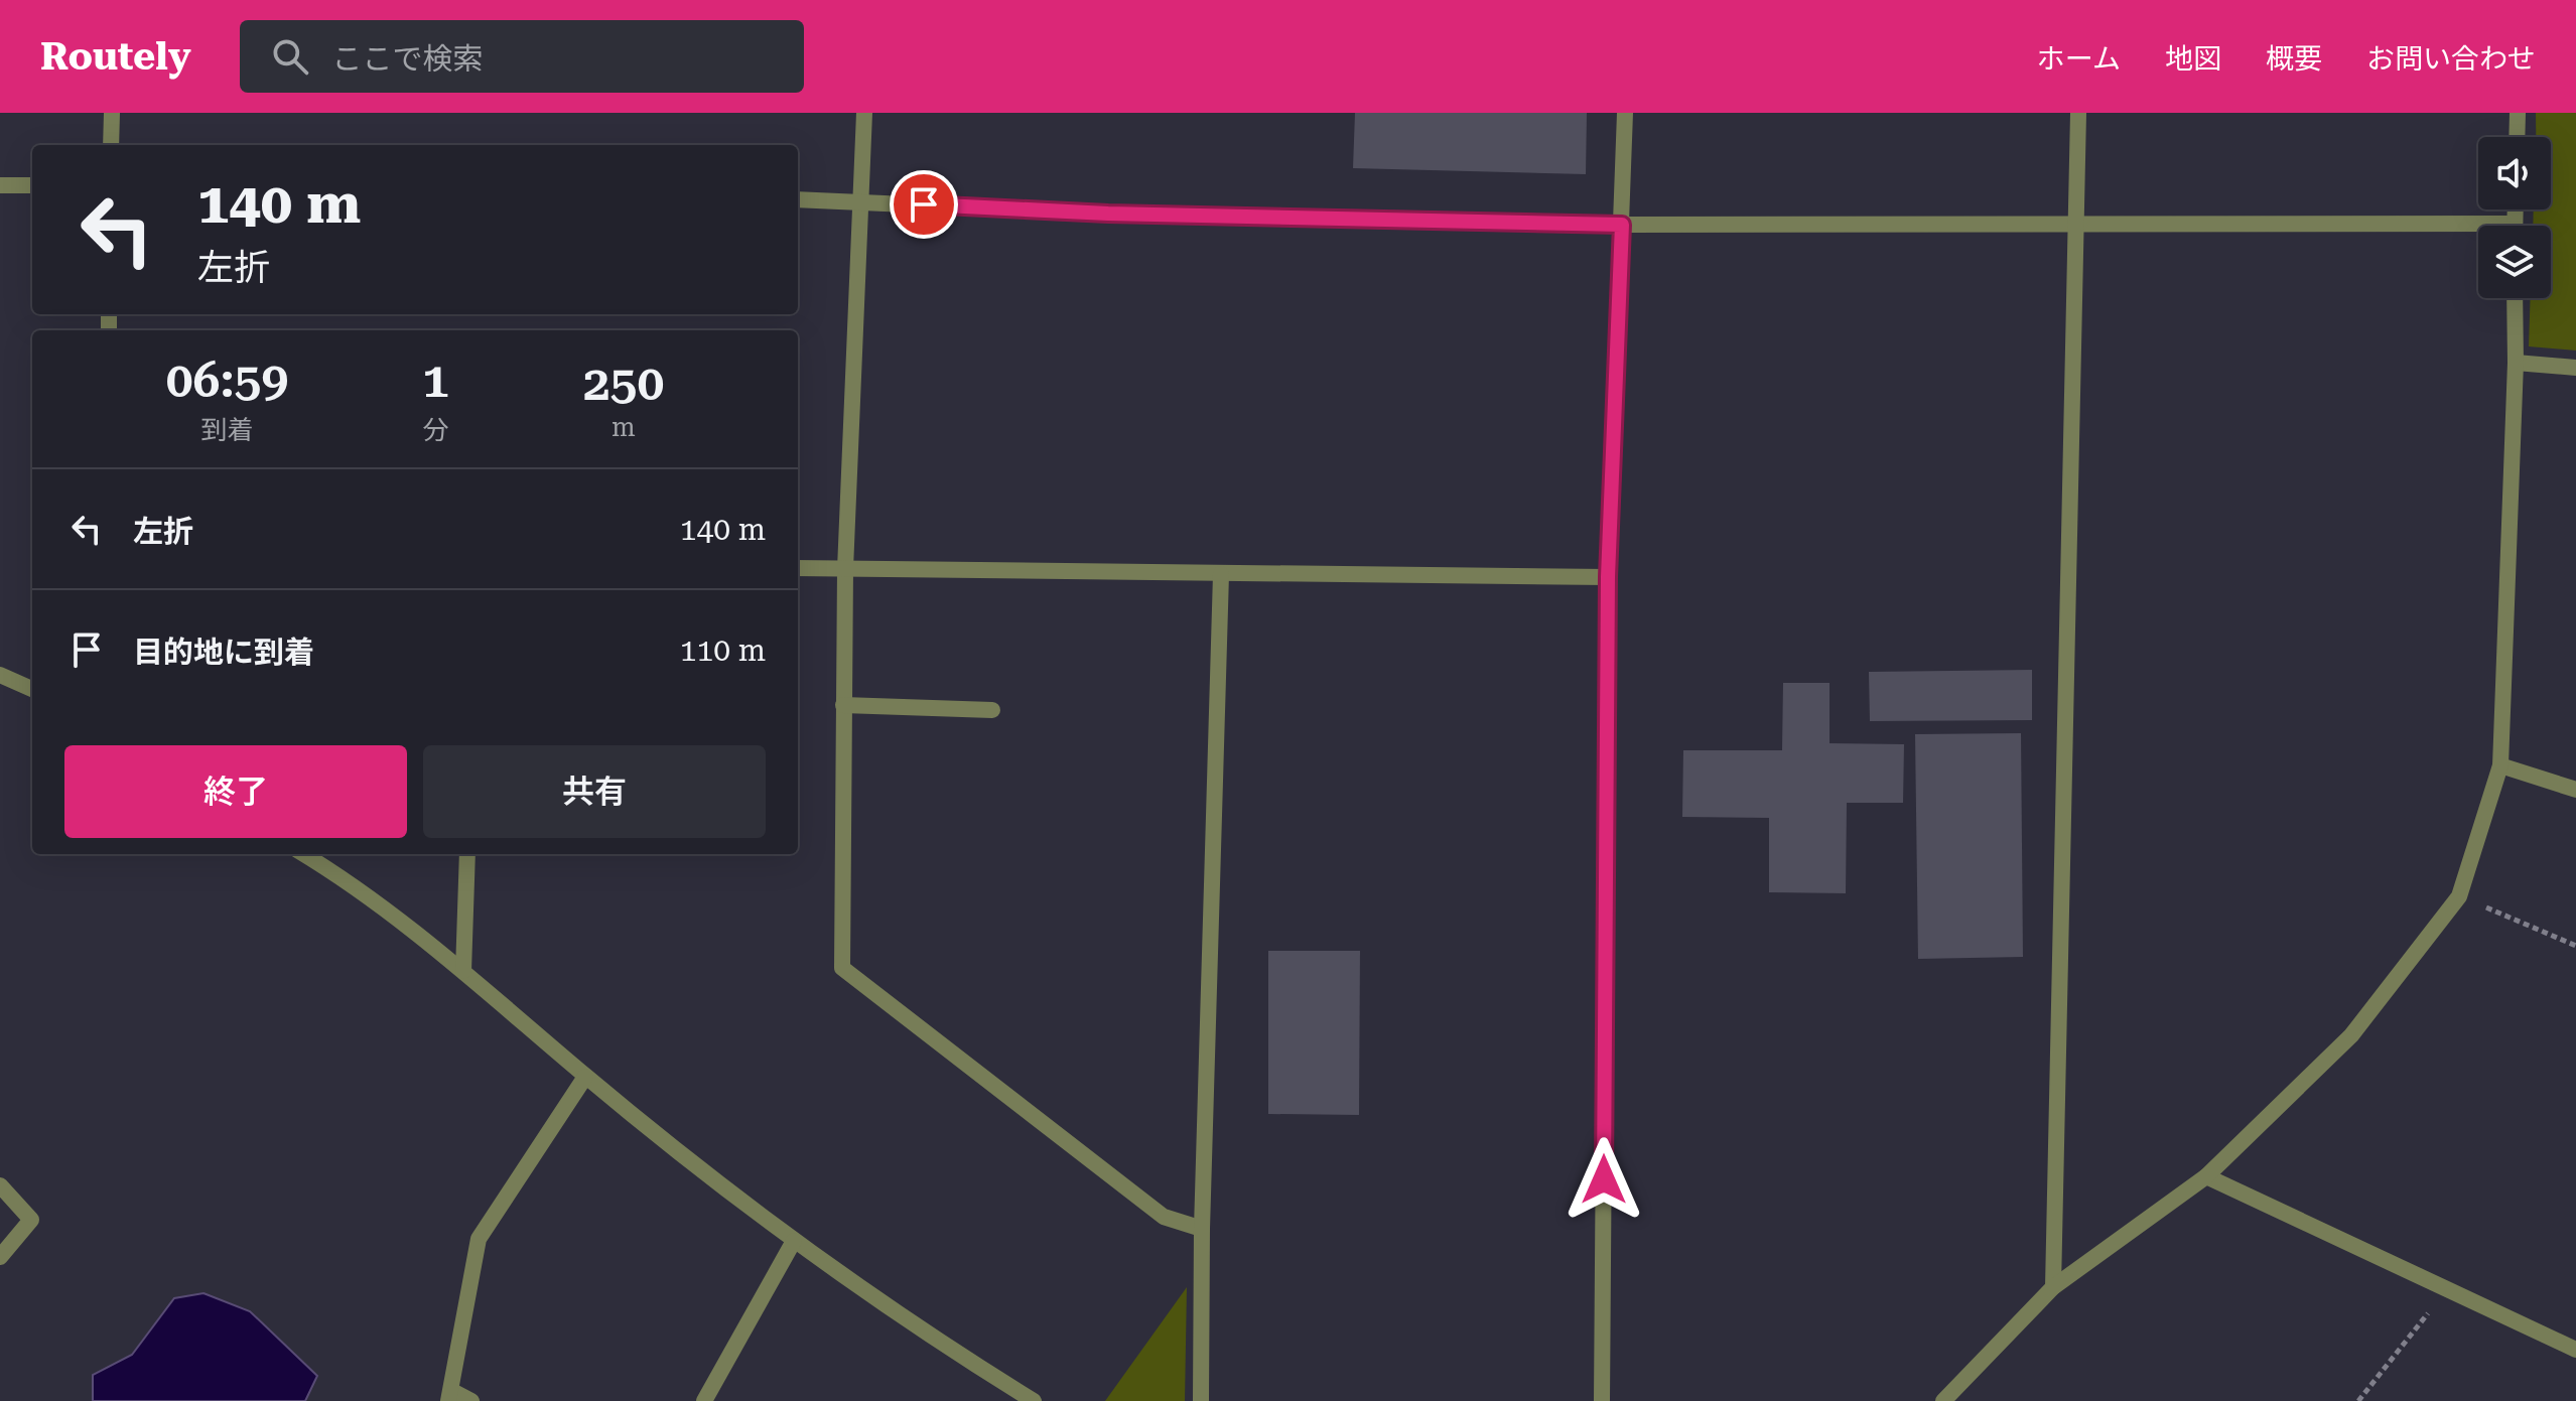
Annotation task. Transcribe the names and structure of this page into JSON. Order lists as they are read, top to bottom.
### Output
{
  "page": {
    "header": "Routely",
    "search": "ここで検索",
    "nav": [
      "ホーム",
      "地図",
      "概要",
      "お問い合わせ"
    ],
    "turn": ["140 m", "左折"],
    "eta": [
      "06:59",
      "到着",
      "1",
      "分",
      "250",
      "m"
    ],
    "list": [
      {
        "name": "左折",
        "value": "140 m"
      },
      {
        "name": "目的地に到着",
        "value": "110 m"
      }
    ],
    "buttons": ["終了", "共有"]
  }
}
